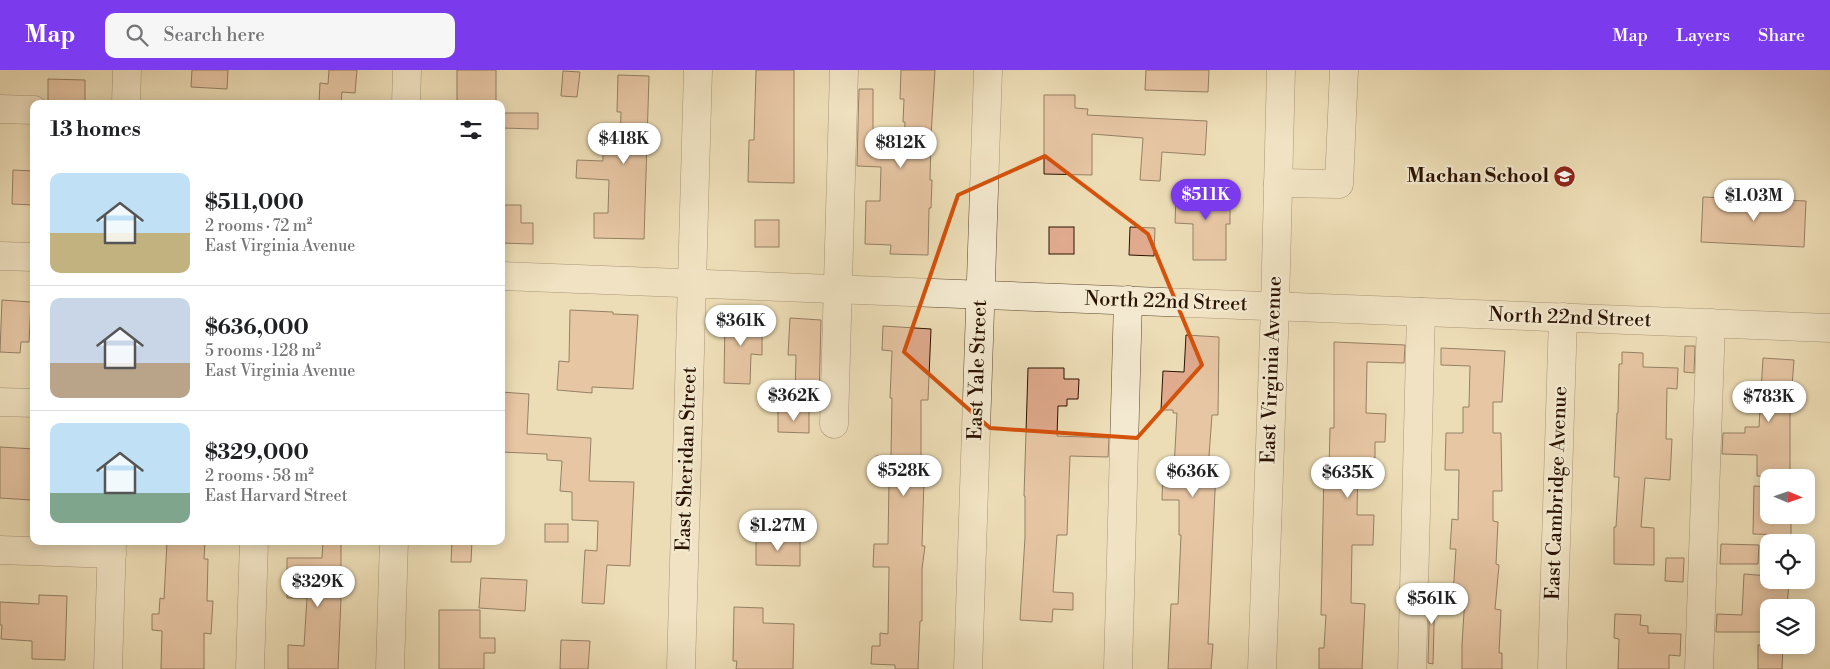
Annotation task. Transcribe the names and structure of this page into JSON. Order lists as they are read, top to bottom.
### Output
{
  "streets": {
    "street": [
      "North 22nd Street",
      "East Yale Street",
      "East Virginia Avenue",
      "East Sheridan Street",
      "East Cambridge Avenue"
    ]
  },
  "crossings": [
    ["North 22nd Street", "East Yale Street"],
    ["North 22nd Street", "East Virginia Avenue"],
    ["North 22nd Street", "East Sheridan Street"],
    ["North 22nd Street", "East Cambridge Avenue"]
  ],
  "places": {
    "school or university": ["Machan School"]
  },
  "north": "right",
  "page": {
    "header": "Map",
    "search": "Search here",
    "nav": ["Map", "Layers", "Share"],
    "heading": "13 homes",
    "price": [
      "$418K",
      "$812K",
      "$511K",
      "$1.03M",
      "$361K",
      "$362K",
      "$783K",
      "$528K",
      "$636K",
      "$635K",
      "$1.27M",
      "$329K",
      "$561K"
    ],
    "list": [
      {
        "name": "$511,000",
        "note": "2 rooms · 72 m² · East Virginia Avenue"
      },
      {
        "name": "$636,000",
        "note": "5 rooms · 128 m² · East Virginia Avenue"
      },
      {
        "name": "$329,000",
        "note": "2 rooms · 58 m² · East Harvard Street"
      }
    ]
  }
}
